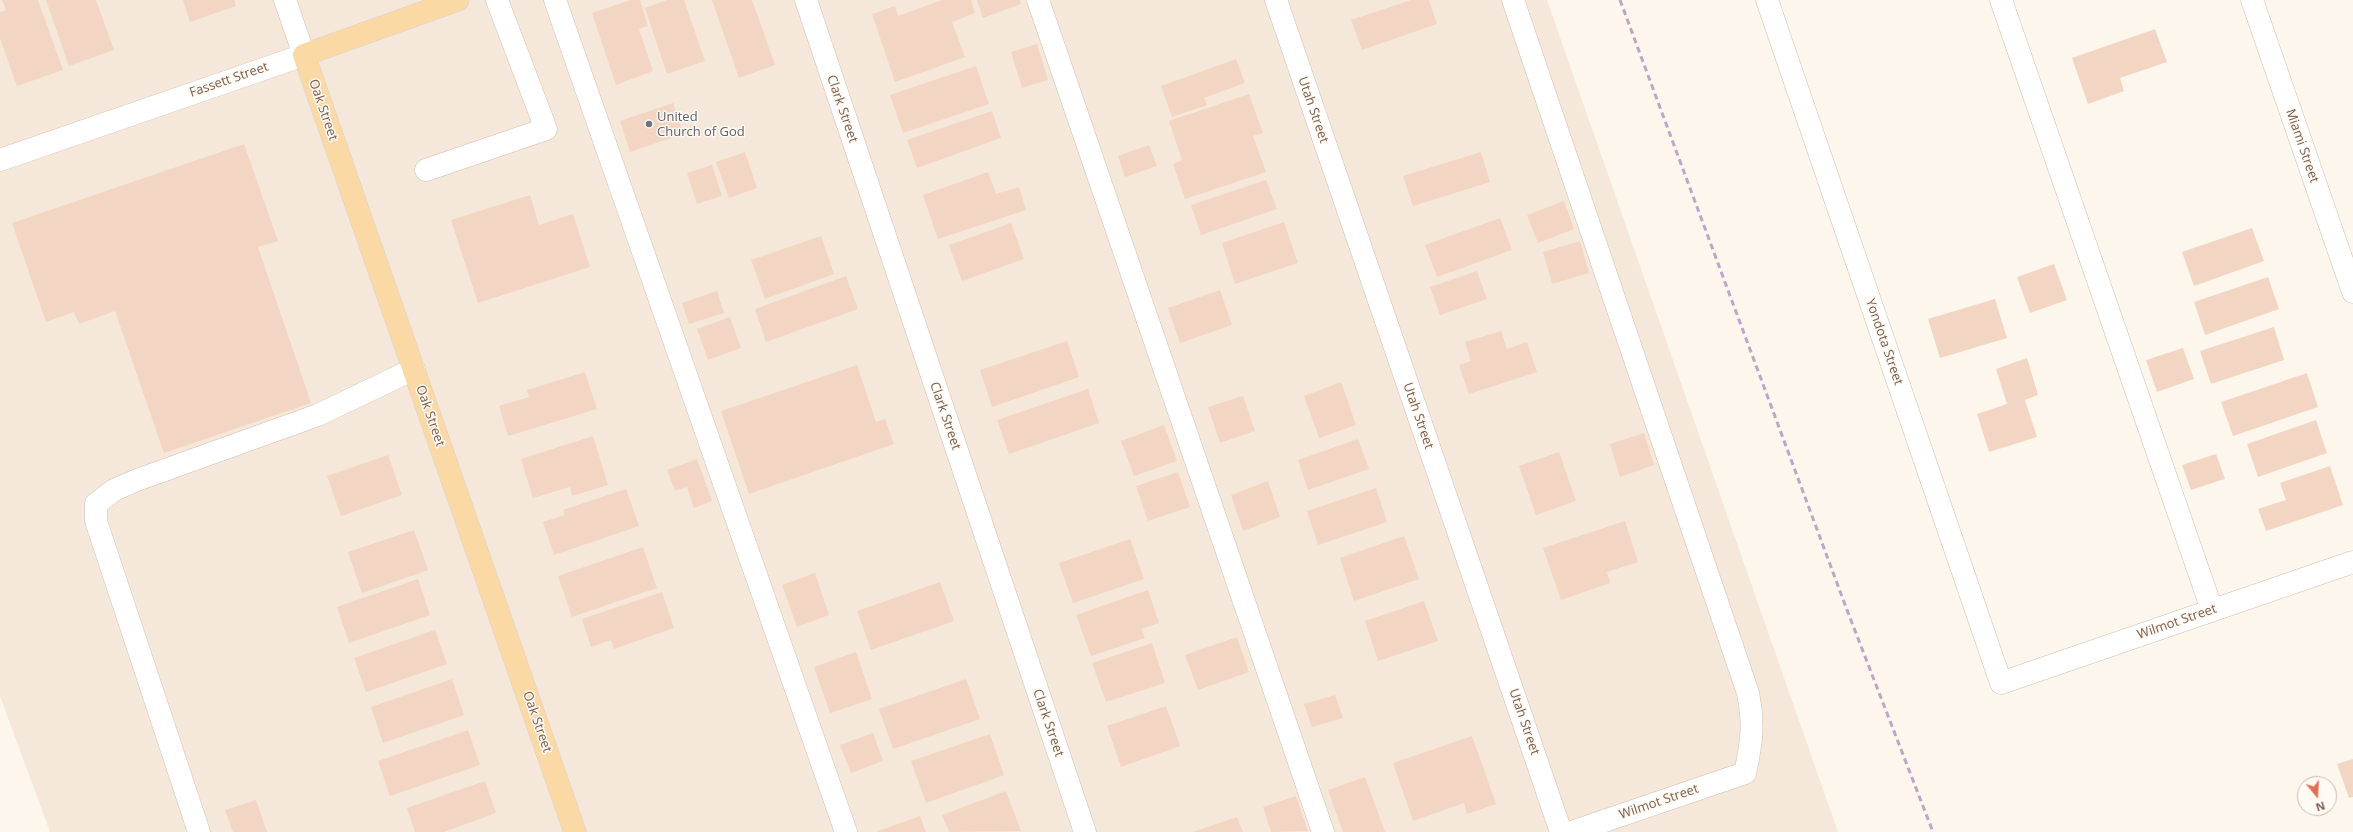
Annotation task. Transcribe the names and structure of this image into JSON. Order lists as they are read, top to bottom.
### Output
{
  "streets": {
    "main road": ["Fassett Street", "Oak Street"],
    "street": [
      "Clark Street",
      "Utah Street",
      "Miami Street",
      "Yondota Street",
      "Wilmot Street"
    ]
  },
  "crossings": [
    ["Fassett Street", "Oak Street"],
    ["Yondota Street", "Wilmot Street"]
  ],
  "places": ["United Church of God"],
  "north": "bottom"
}
